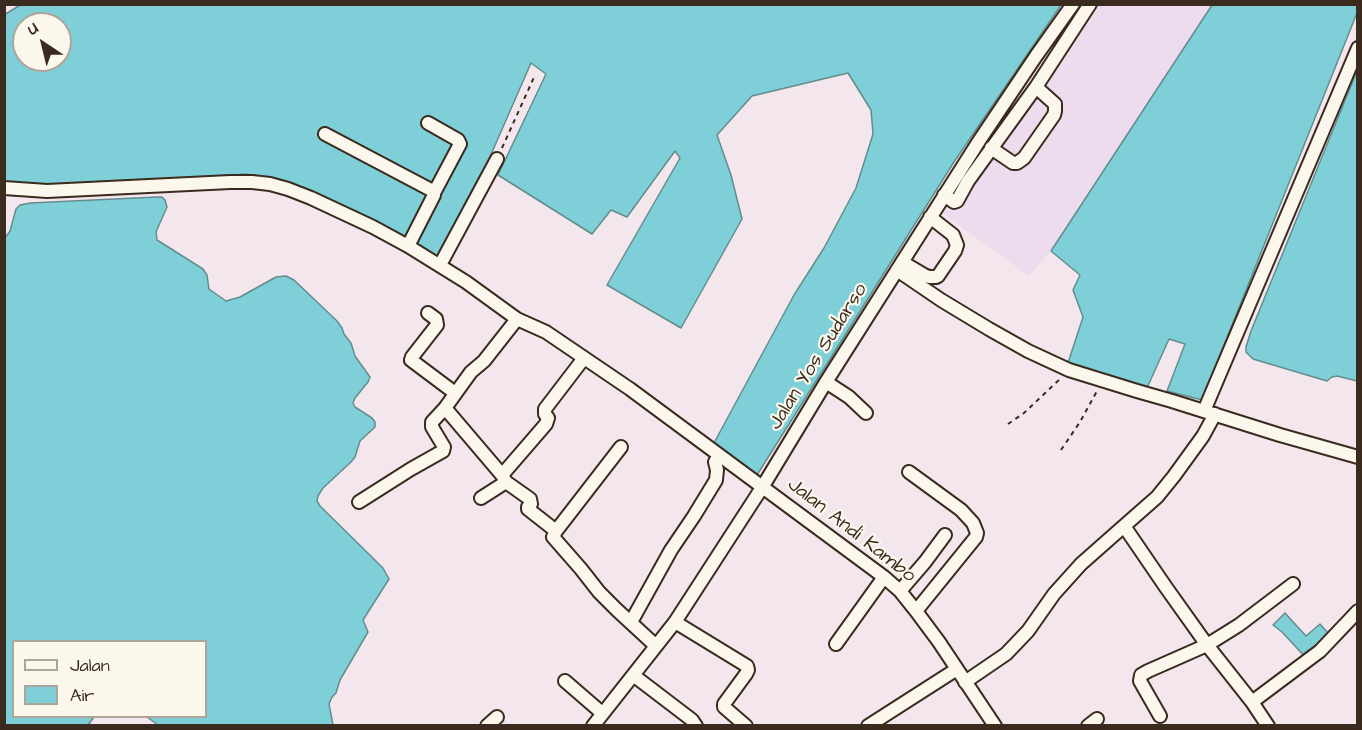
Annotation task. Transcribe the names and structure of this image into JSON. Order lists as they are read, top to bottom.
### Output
{
  "streets": {
    "street": ["Jalan Yos Sudarso", "Jalan Andi Kambo"]
  },
  "crossings": [
    ["Jalan Yos Sudarso", "Jalan Andi Kambo"]
  ],
  "legend": ["Jalan", "Air"],
  "north": "top left"
}
